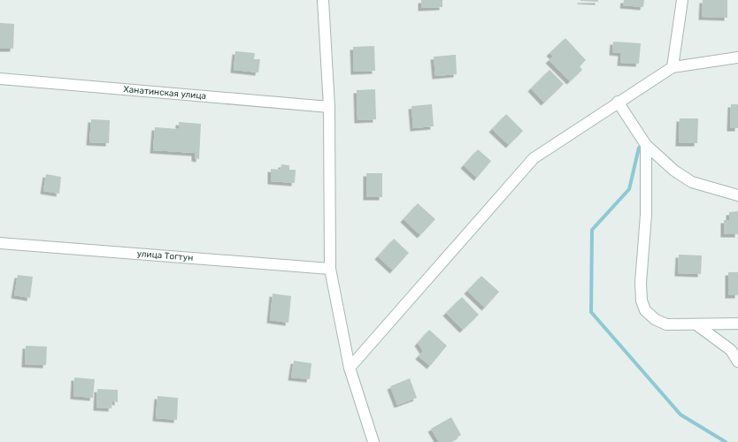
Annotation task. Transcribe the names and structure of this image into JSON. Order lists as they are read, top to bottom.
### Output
{
  "streets": {
    "street": ["Ханатинская улица", "улица Тогтун"]
  }
}
